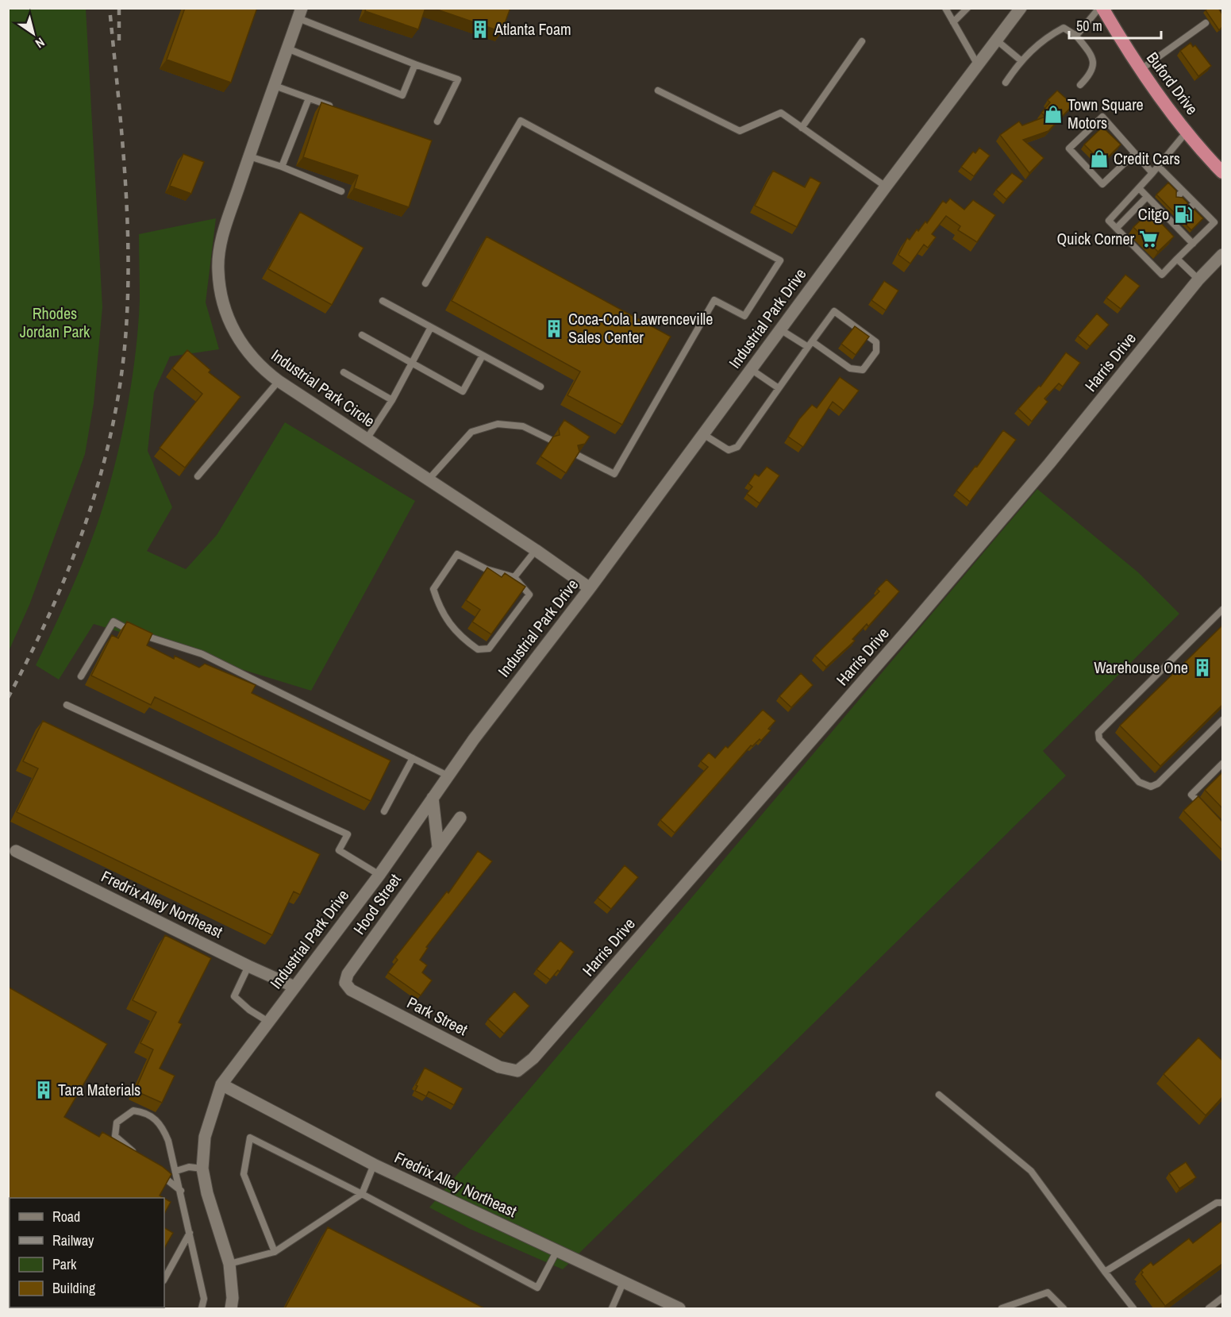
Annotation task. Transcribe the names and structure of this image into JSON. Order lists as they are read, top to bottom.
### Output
{
  "streets": {
    "highway": ["Buford Drive"],
    "street": [
      "Industrial Park Drive",
      "Harris Drive",
      "Industrial Park Circle",
      "Fredrix Alley Northeast",
      "Hood Street",
      "Park Street"
    ]
  },
  "crossings": [
    ["Industrial Park Drive", "Industrial Park Circle"],
    ["Industrial Park Drive", "Fredrix Alley Northeast"],
    ["Harris Drive", "Park Street"],
    ["Hood Street", "Park Street"]
  ],
  "parks": ["Rhodes Jordan Park"],
  "places": {
    "building": [
      "Atlanta Foam",
      "Coca-Cola Lawrenceville Sales Center",
      "Warehouse One",
      "Tara Materials"
    ],
    "shop": ["Town Square Motors", "Credit Cars"],
    "fuel station": ["Citgo"],
    "supermarket": ["Quick Corner"]
  },
  "legend": [
    "Road",
    "Railway",
    "Park",
    "Building"
  ],
  "scale_bar": "50 m",
  "north": "bottom right"
}
